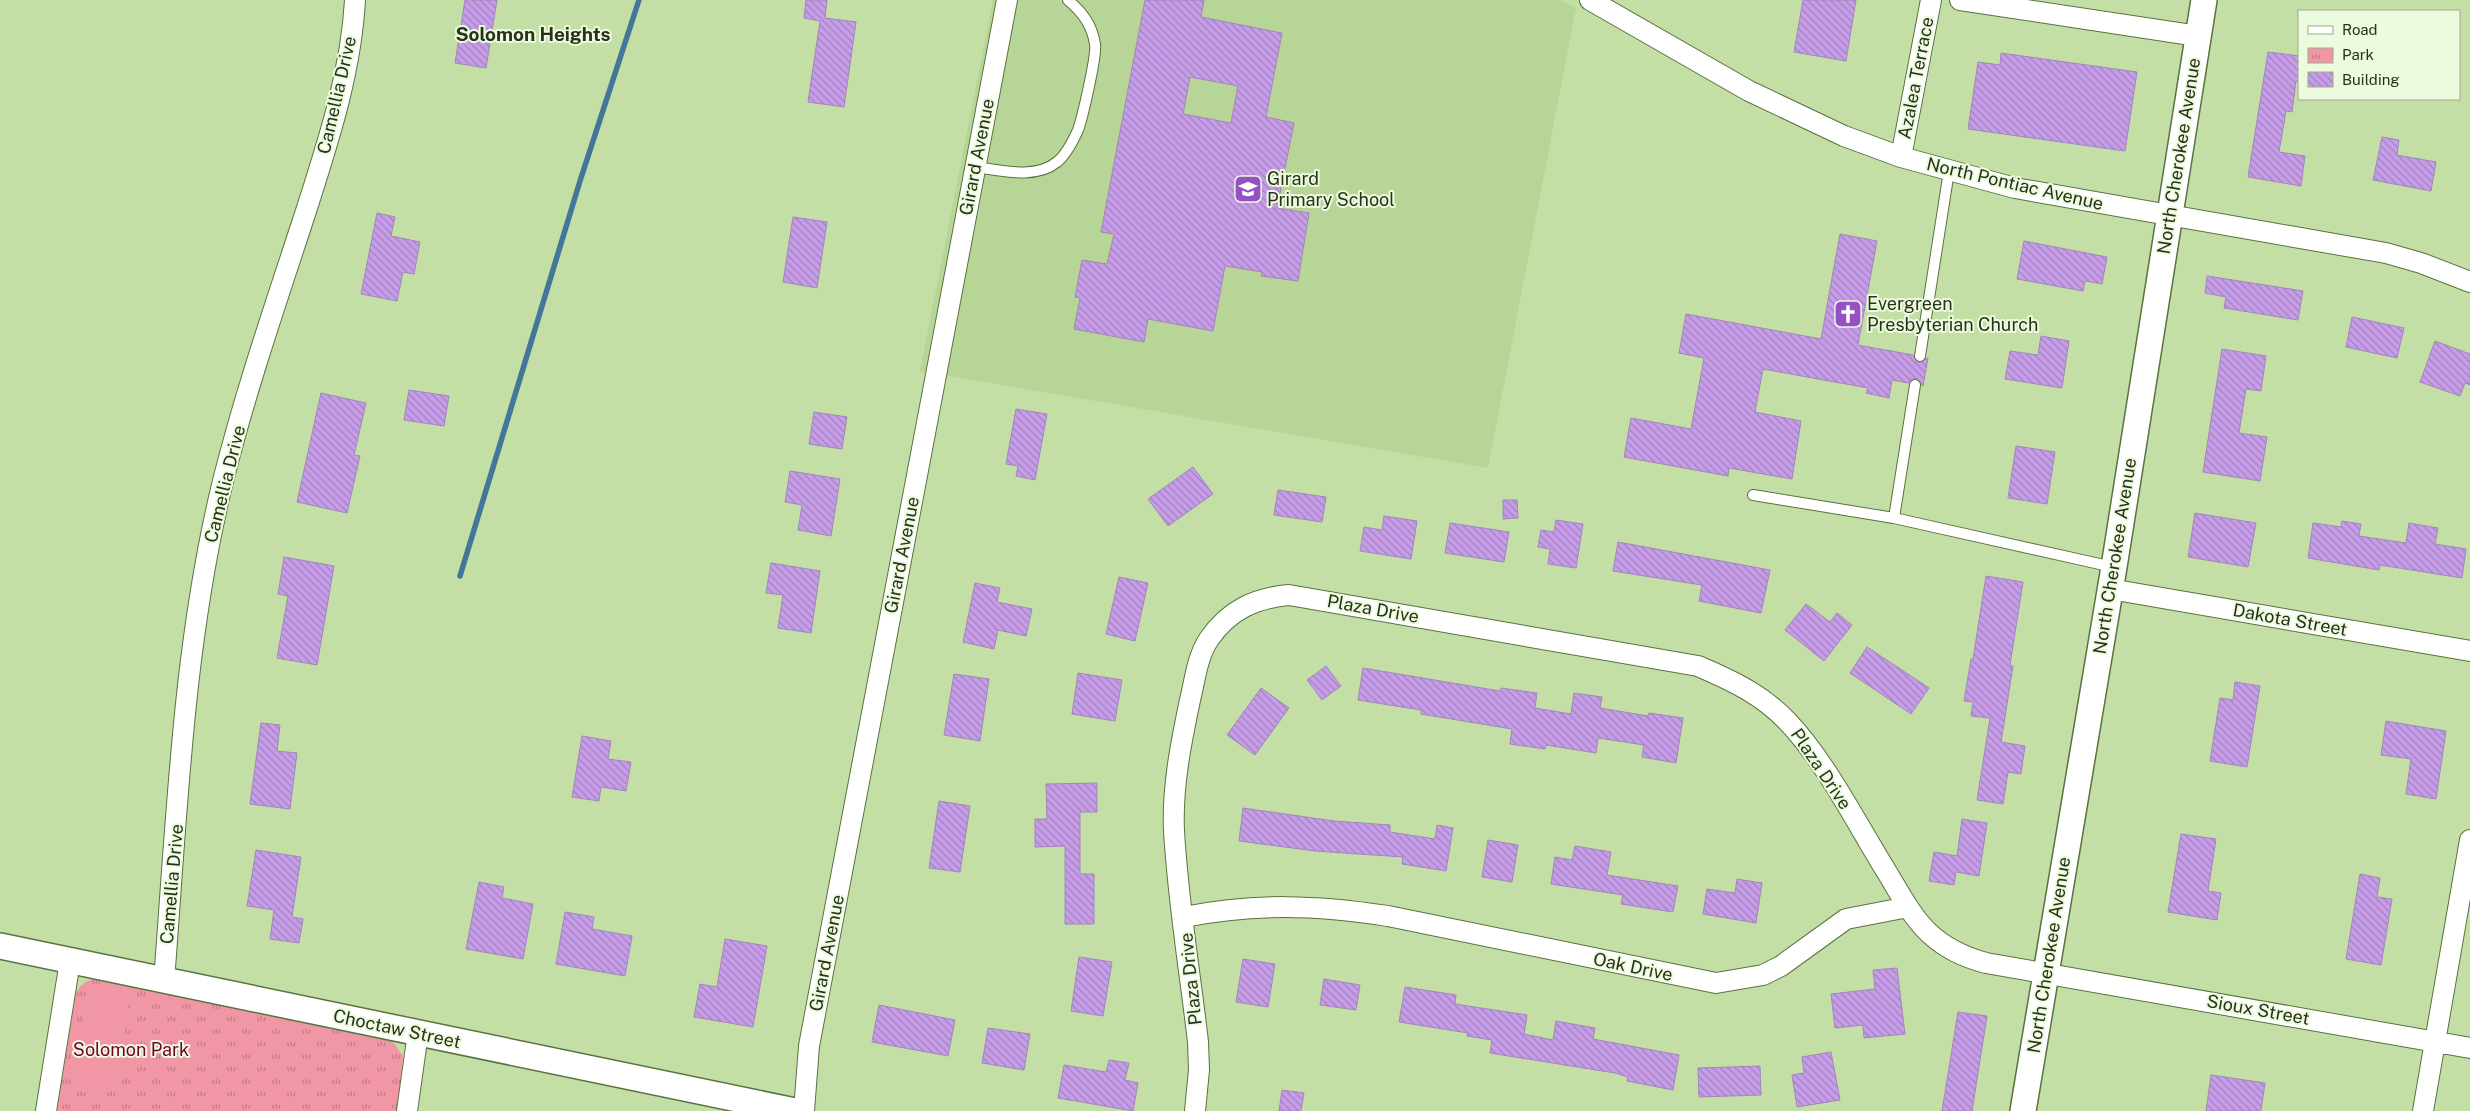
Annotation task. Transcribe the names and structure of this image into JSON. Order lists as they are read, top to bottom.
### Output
{
  "streets": {
    "street": [
      "Azalea Terrace",
      "Camellia Drive",
      "North Cherokee Avenue",
      "Girard Avenue",
      "North Pontiac Avenue",
      "Plaza Drive",
      "Dakota Street",
      "Oak Drive",
      "Sioux Street",
      "Choctaw Street"
    ]
  },
  "crossings": [
    ["Azalea Terrace", "North Pontiac Avenue"],
    ["Camellia Drive", "Choctaw Street"],
    ["North Cherokee Avenue", "North Pontiac Avenue"],
    ["North Cherokee Avenue", "Dakota Street"],
    ["North Cherokee Avenue", "Sioux Street"],
    ["Plaza Drive", "Oak Drive"]
  ],
  "districts": ["Solomon Heights"],
  "parks": ["Solomon Park"],
  "places": {
    "school or university": ["Girard Primary School"],
    "church": ["Evergreen Presbyterian Church"]
  },
  "legend": ["Road", "Park", "Building"]
}
